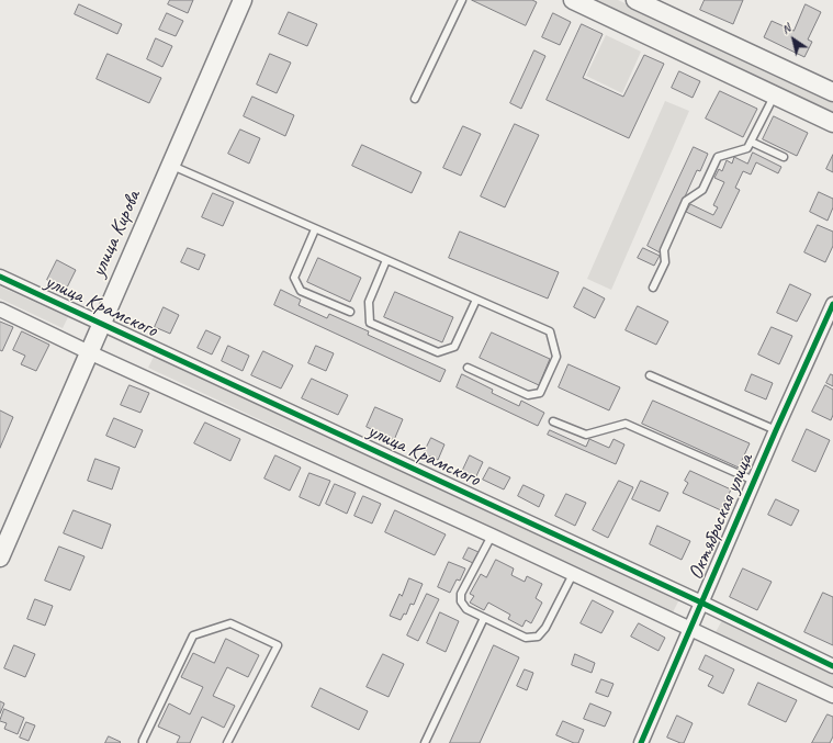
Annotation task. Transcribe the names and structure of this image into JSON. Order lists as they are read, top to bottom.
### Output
{
  "streets": {
    "main road": ["улица Кирова"],
    "street": ["улица Крамского", "Октябрьская улица"]
  },
  "crossings": [
    ["улица Кирова", "улица Крамского"],
    ["улица Крамского", "Октябрьская улица"]
  ],
  "north": "top left"
}
